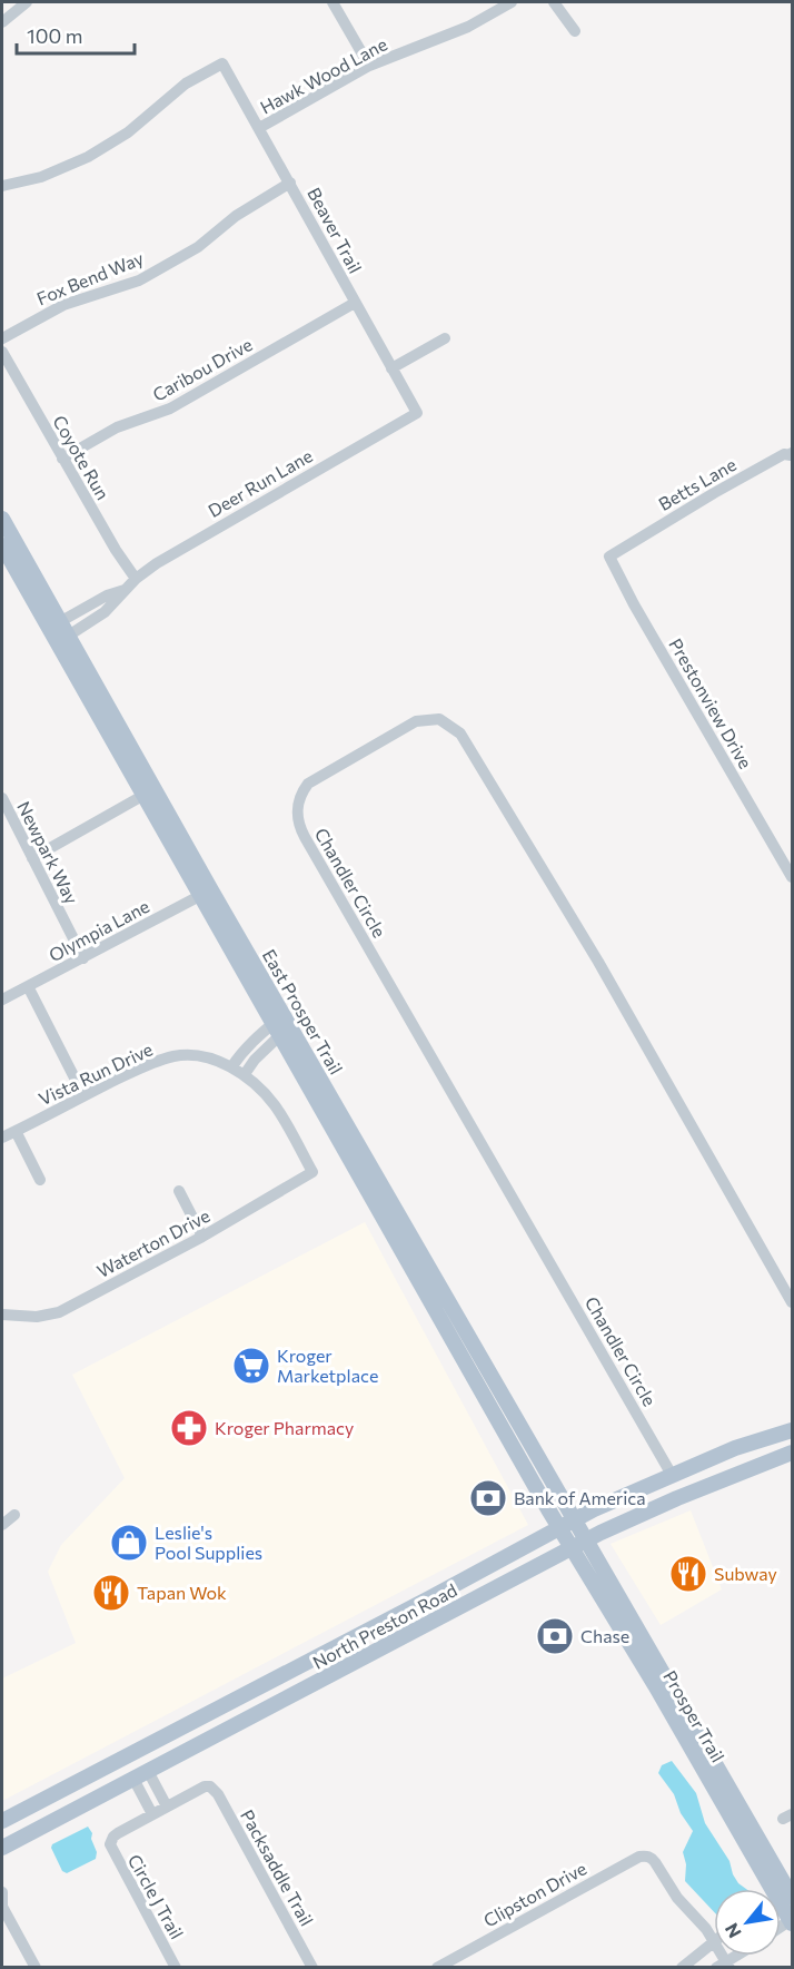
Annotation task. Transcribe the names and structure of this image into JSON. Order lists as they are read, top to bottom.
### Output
{
  "streets": {
    "main road": ["East Prosper Trail", "North Preston Road", "Prosper Trail"],
    "street": [
      "Hawk Wood Lane",
      "Beaver Trail",
      "Fox Bend Way",
      "Caribou Drive",
      "Coyote Run",
      "Deer Run Lane",
      "Betts Lane",
      "Prestonview Drive",
      "Newpark Way",
      "Chandler Circle",
      "Olympia Lane",
      "Vista Run Drive",
      "Waterton Drive",
      "Packsaddle Trail",
      "Clipston Drive",
      "Circle J Trail"
    ]
  },
  "crossings": [
    ["Hawk Wood Lane", "Beaver Trail"],
    ["Beaver Trail", "Fox Bend Way"],
    ["Beaver Trail", "Caribou Drive"],
    ["Beaver Trail", "Deer Run Lane"],
    ["Caribou Drive", "Coyote Run"],
    ["Coyote Run", "Deer Run Lane"],
    ["Deer Run Lane", "East Prosper Trail"],
    ["Betts Lane", "Prestonview Drive"],
    ["Newpark Way", "Olympia Lane"],
    ["Chandler Circle", "North Preston Road"],
    ["Olympia Lane", "East Prosper Trail"],
    ["East Prosper Trail", "North Preston Road"],
    ["East Prosper Trail", "Prosper Trail"],
    ["Vista Run Drive", "Waterton Drive"],
    ["North Preston Road", "Prosper Trail"]
  ],
  "places": {
    "supermarket": ["Kroger Marketplace"],
    "pharmacy": ["Kroger Pharmacy"],
    "bank": ["Bank of America", "Chase"],
    "shop": ["Leslie's Pool Supplies"],
    "restaurant": ["Subway", "Tapan Wok"]
  },
  "scale_bar": "100 m",
  "north": "bottom left"
}
